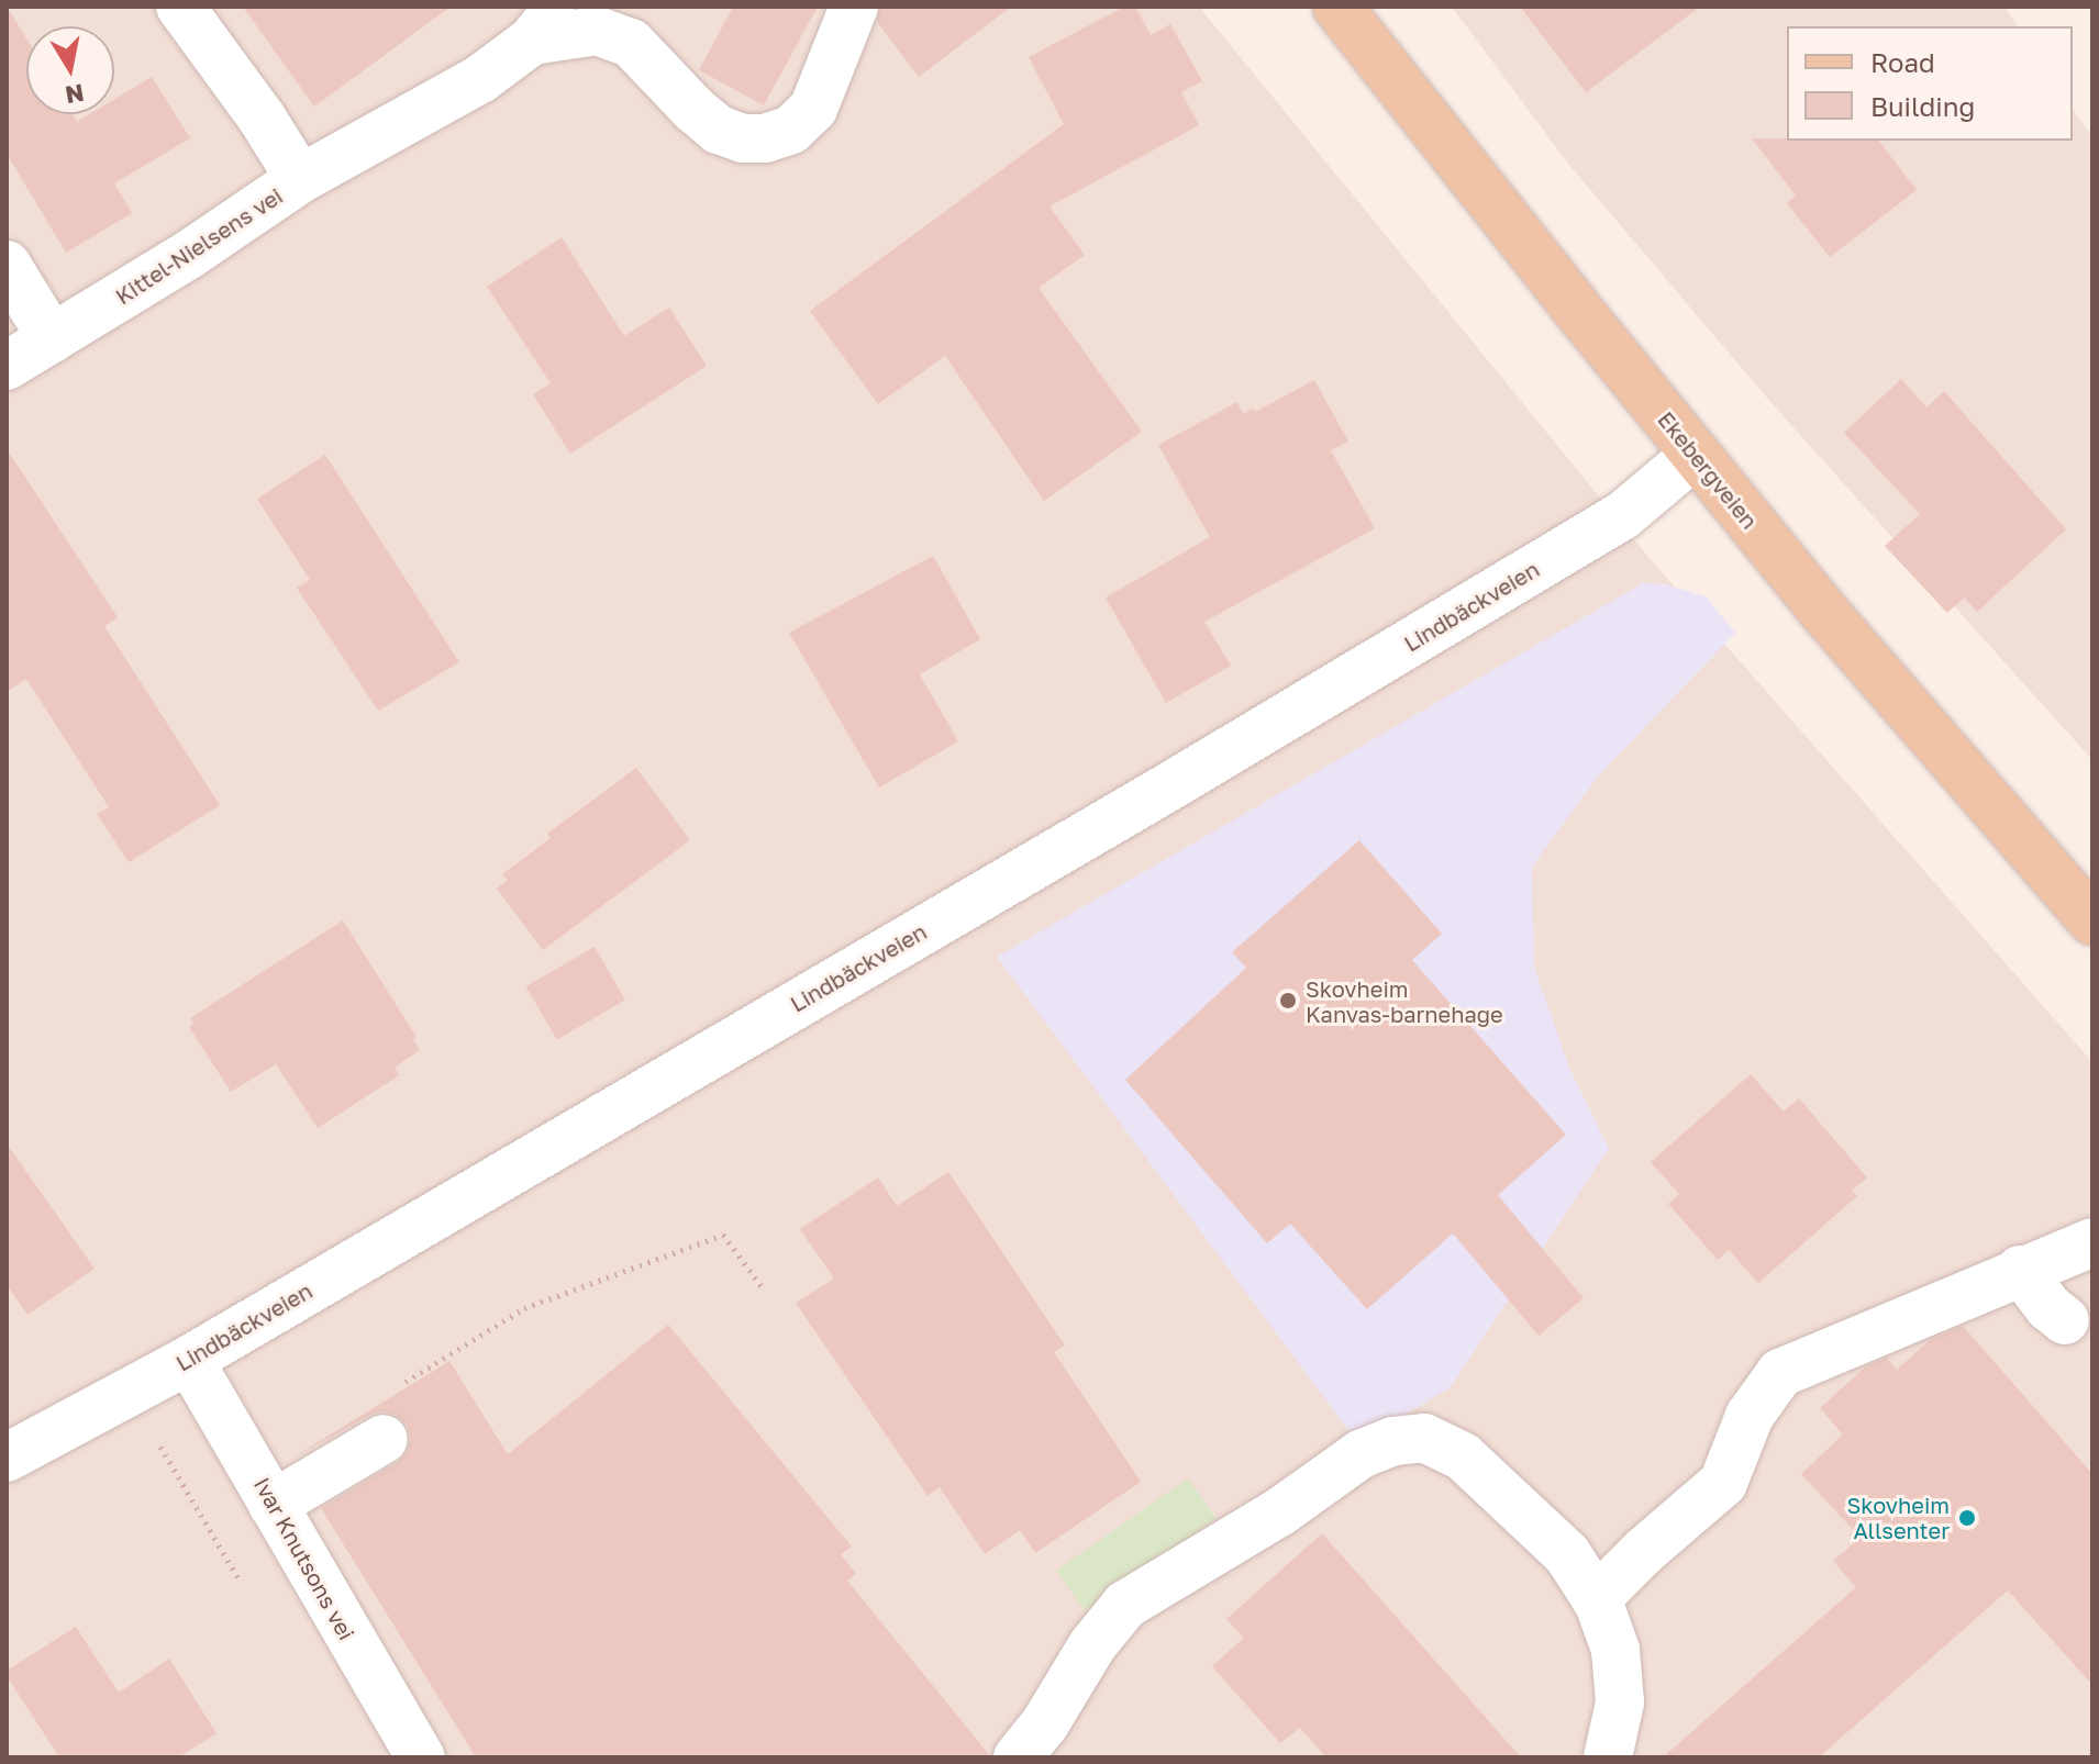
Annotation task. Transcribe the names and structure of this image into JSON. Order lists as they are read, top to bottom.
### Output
{
  "streets": {
    "main road": ["Ekebergveien"],
    "street": ["Kittel-Nielsens vei", "Lindbäckveien", "Ivar Knutsons vei"]
  },
  "crossings": [
    ["Ekebergveien", "Lindbäckveien"],
    ["Lindbäckveien", "Ivar Knutsons vei"]
  ],
  "places": ["Skovheim Kanvas-barnehage", "Skovheim Allsenter"],
  "legend": ["Road", "Building"],
  "north": "bottom"
}
